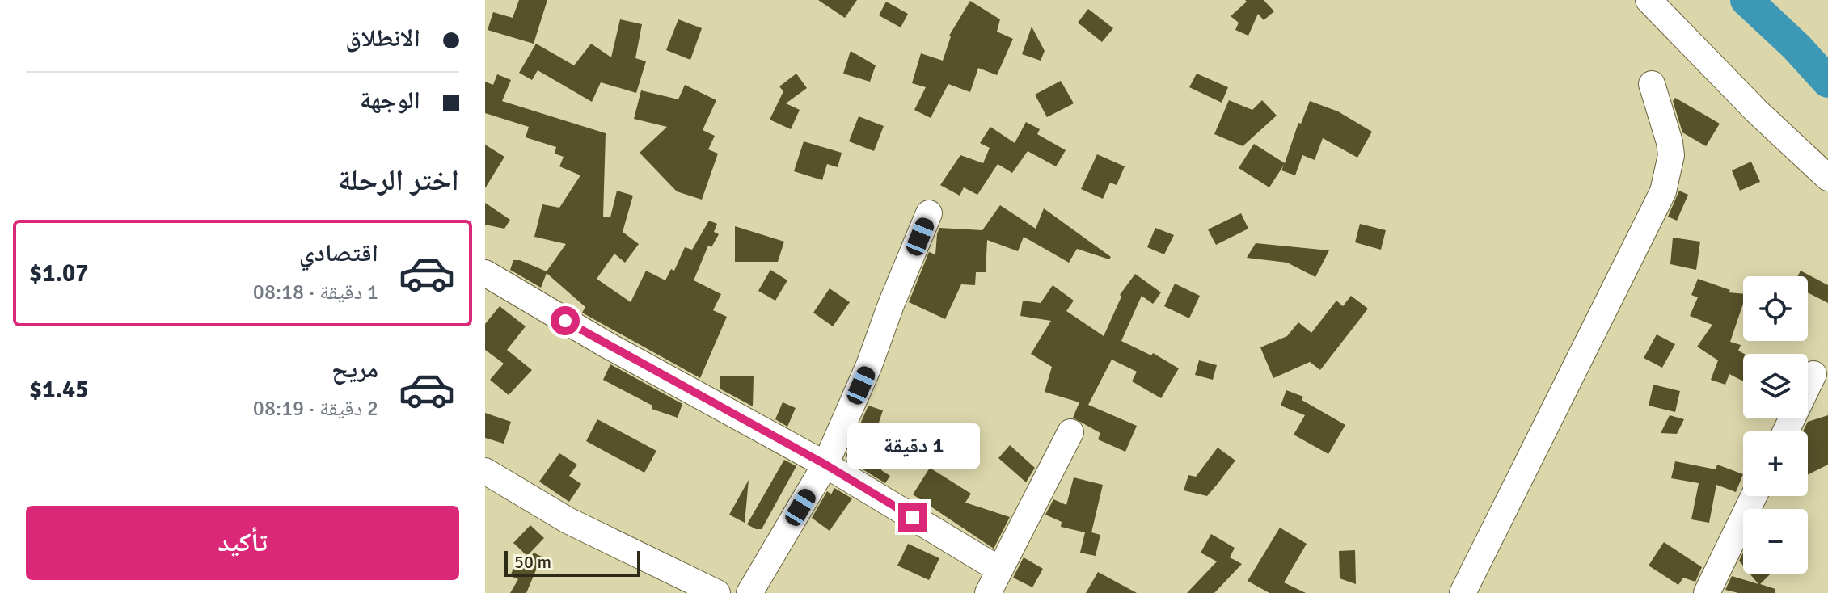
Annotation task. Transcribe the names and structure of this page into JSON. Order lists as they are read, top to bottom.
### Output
{
  "scale_bar": "50 m",
  "page": {
    "banner": ["الانطلاق", "الوجهة"],
    "heading": "اختر الرحلة",
    "list": [
      {
        "name": "اقتصادي",
        "note": "1 دقيقة · 08:18",
        "value": "$1.07"
      },
      {
        "name": "مريح",
        "note": "2 دقيقة · 08:19",
        "value": "$1.45"
      }
    ],
    "map_buttons": ["+", "−"],
    "bubble": "1 دقيقة",
    "buttons": "تأكيد",
    "scale": "50 m"
  }
}
